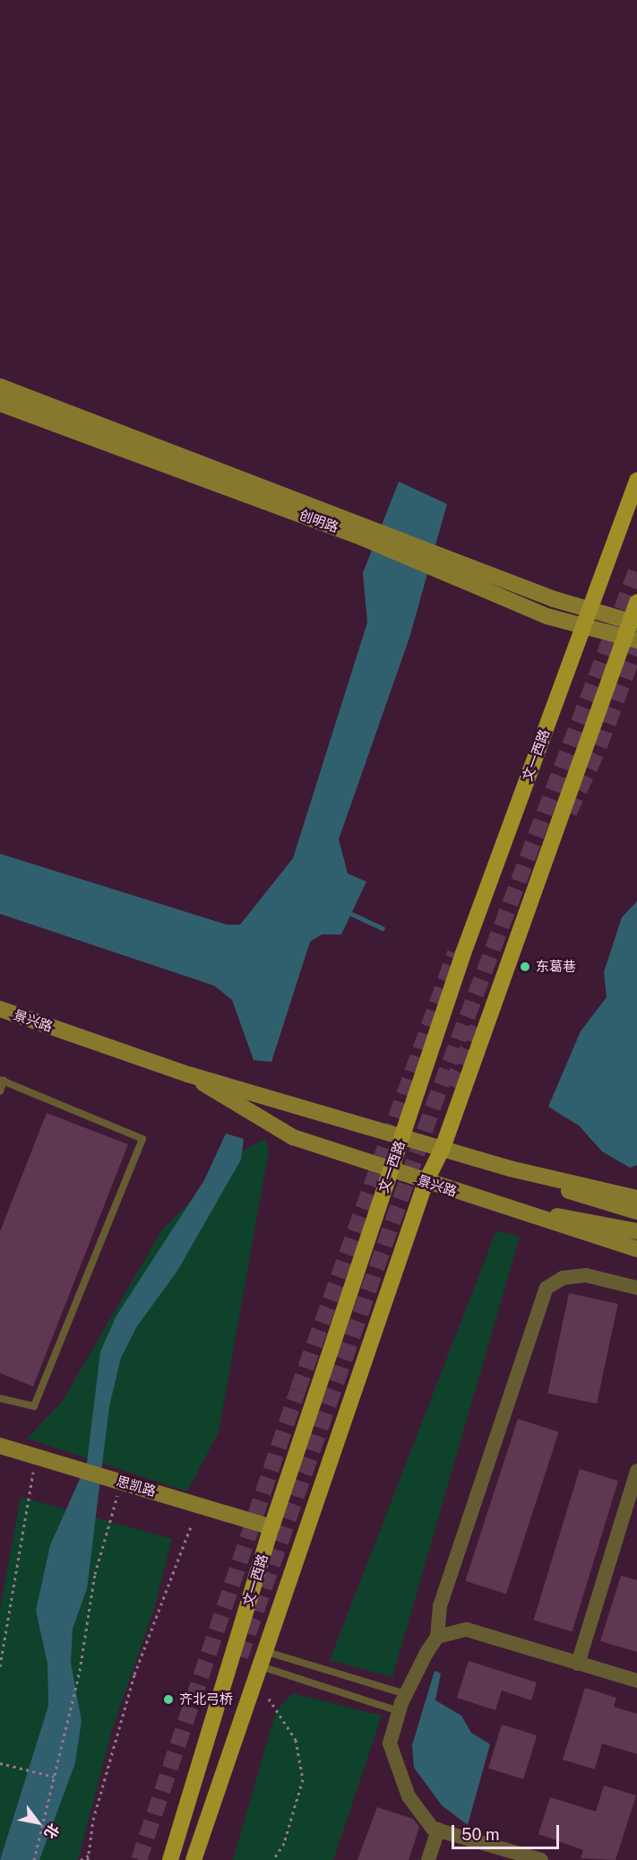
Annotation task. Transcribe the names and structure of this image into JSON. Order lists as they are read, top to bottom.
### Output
{
  "streets": {
    "main road": ["文一西路"],
    "street": ["创明路", "景兴路", "思凯路"]
  },
  "crossings": [
    ["创明路", "文一西路"],
    ["文一西路", "景兴路"],
    ["文一西路", "思凯路"]
  ],
  "places": ["东葛巷", "齐北弓桥"],
  "scale_bar": "50 m",
  "north": "bottom right"
}
